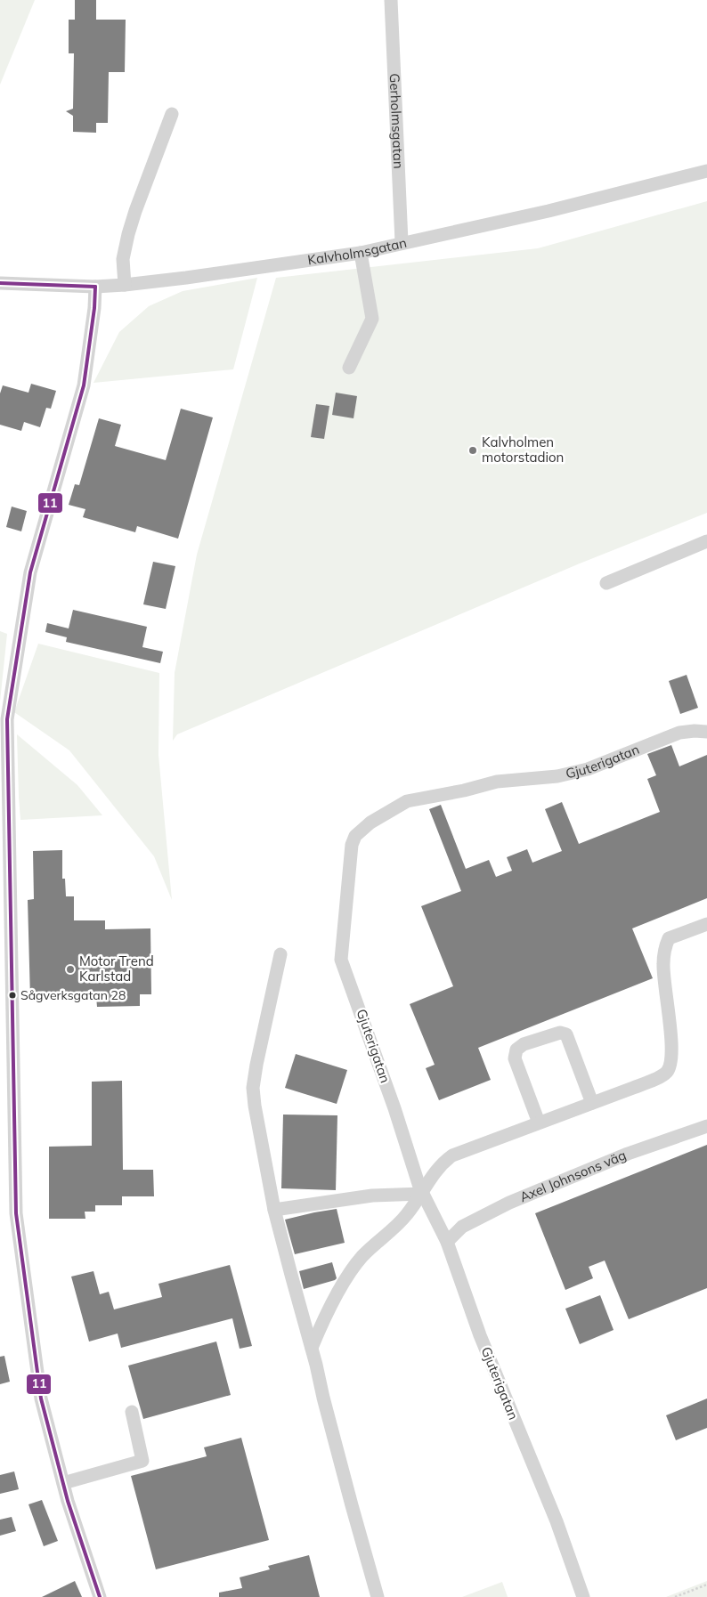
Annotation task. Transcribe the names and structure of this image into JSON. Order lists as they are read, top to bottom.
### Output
{
  "streets": {
    "street": [
      "Gerholmsgatan",
      "Kalvholmsgatan",
      "Gjuterigatan",
      "Axel Johnsons väg"
    ]
  },
  "crossings": [
    ["Gerholmsgatan", "Kalvholmsgatan"],
    ["Gjuterigatan", "Axel Johnsons väg"]
  ],
  "places": ["Kalvholmen motorstadion", "Motor Trend Karlstad", "Sågverksgatan 28"],
  "lines": ["transit line 11"]
}
